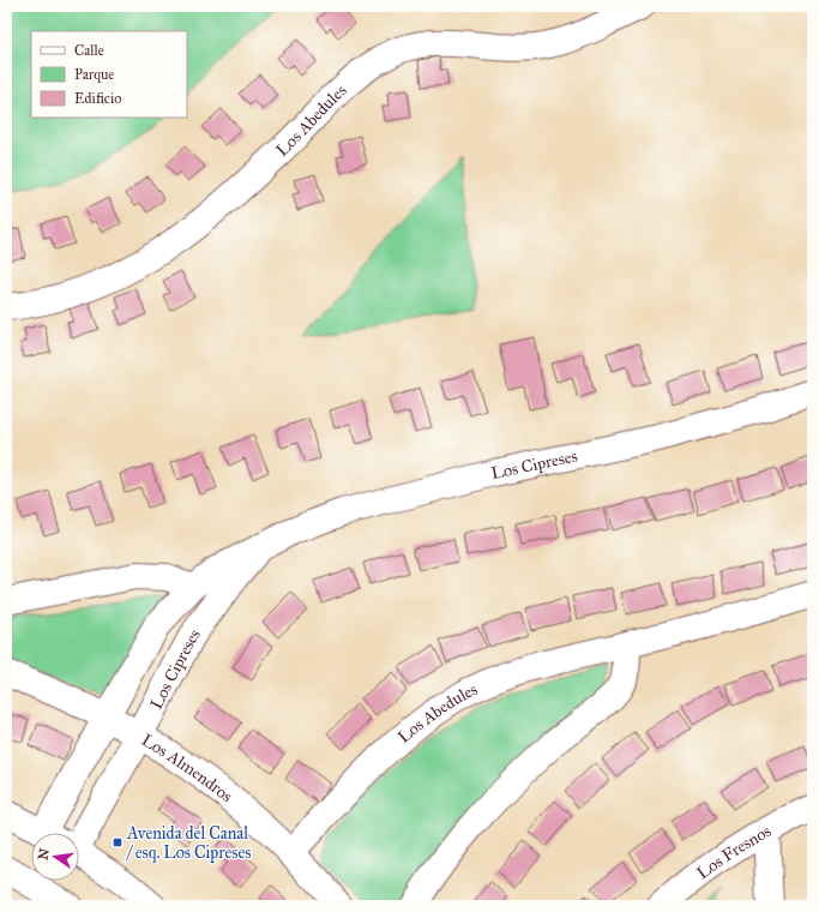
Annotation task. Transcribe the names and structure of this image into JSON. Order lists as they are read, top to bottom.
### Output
{
  "streets": {
    "street": [
      "Los Abedules",
      "Los Cipreses",
      "Los Almendros",
      "Los Fresnos"
    ]
  },
  "crossings": [
    ["Los Abedules", "Los Almendros"],
    ["Los Cipreses", "Los Almendros"]
  ],
  "places": {
    "transit": ["Avenida del Canal / esq. Los Cipreses"]
  },
  "legend": ["Calle", "Parque", "Edificio"],
  "north": "left"
}
